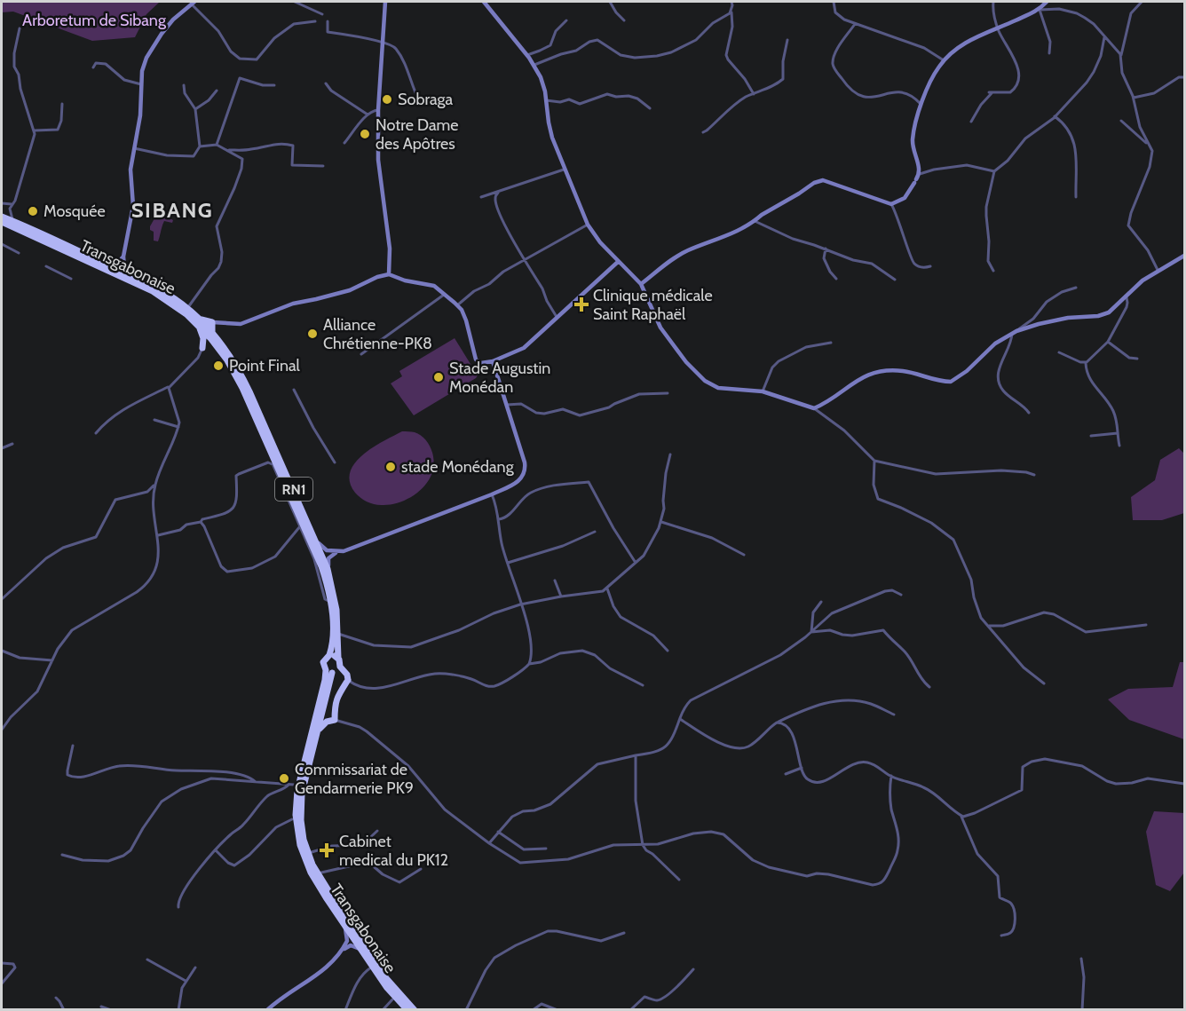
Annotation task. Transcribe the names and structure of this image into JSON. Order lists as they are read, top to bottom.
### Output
{
  "streets": {
    "highway": ["Transgabonaise", "RN1"]
  },
  "crossings": [
    ["Transgabonaise", "RN1"]
  ],
  "districts": ["SIBANG"],
  "parks": ["Arboretum de Sibang"],
  "places": {
    "other": [
      "Sobraga",
      "Notre Dame des Apôtres",
      "Mosquée",
      "Alliance Chrétienne-PK8",
      "Point Final",
      "Stade Augustin Monédan",
      "stade Monédang",
      "Commissariat de Gendarmerie PK9"
    ],
    "health": ["Clinique médicale Saint Raphaël", "Cabinet medical du PK12"]
  }
}
